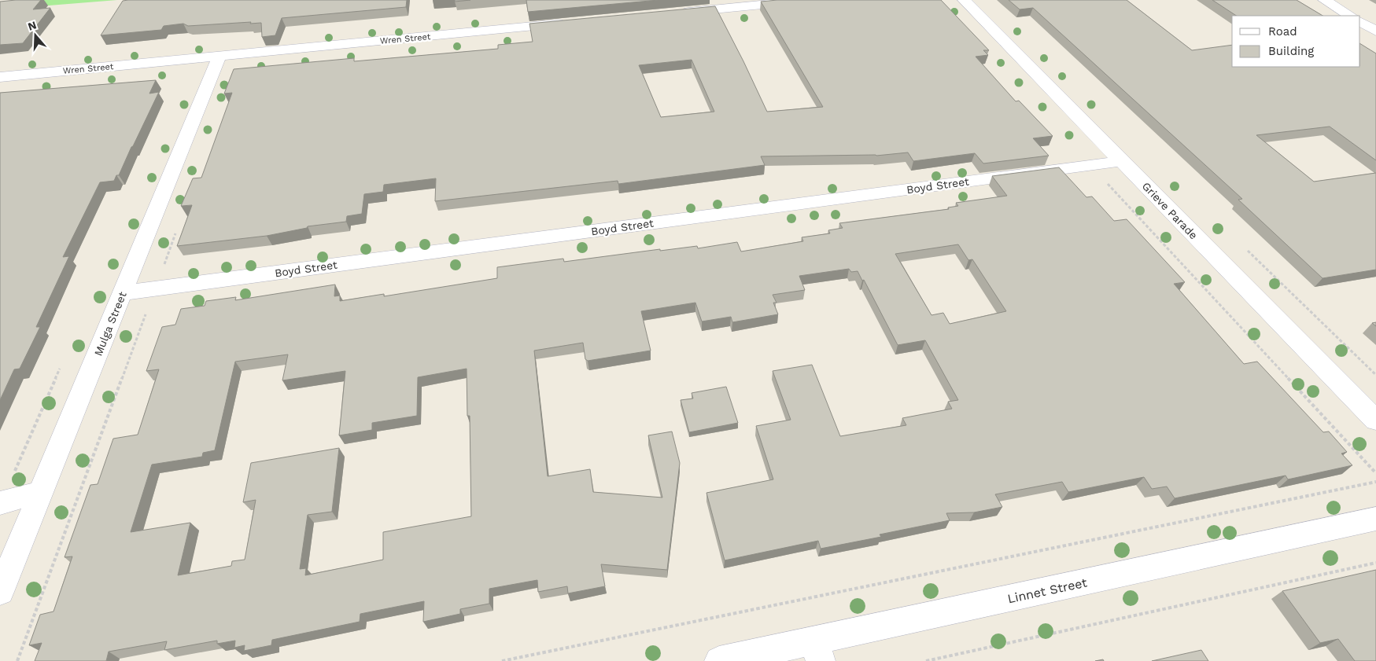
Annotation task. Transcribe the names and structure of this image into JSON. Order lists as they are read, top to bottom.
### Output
{
  "streets": {
    "street": [
      "Wren Street",
      "Boyd Street",
      "Grieve Parade",
      "Mulga Street",
      "Linnet Street"
    ]
  },
  "crossings": [
    ["Wren Street", "Mulga Street"],
    ["Boyd Street", "Grieve Parade"],
    ["Boyd Street", "Mulga Street"]
  ],
  "legend": ["Road", "Building"],
  "north": "top"
}
